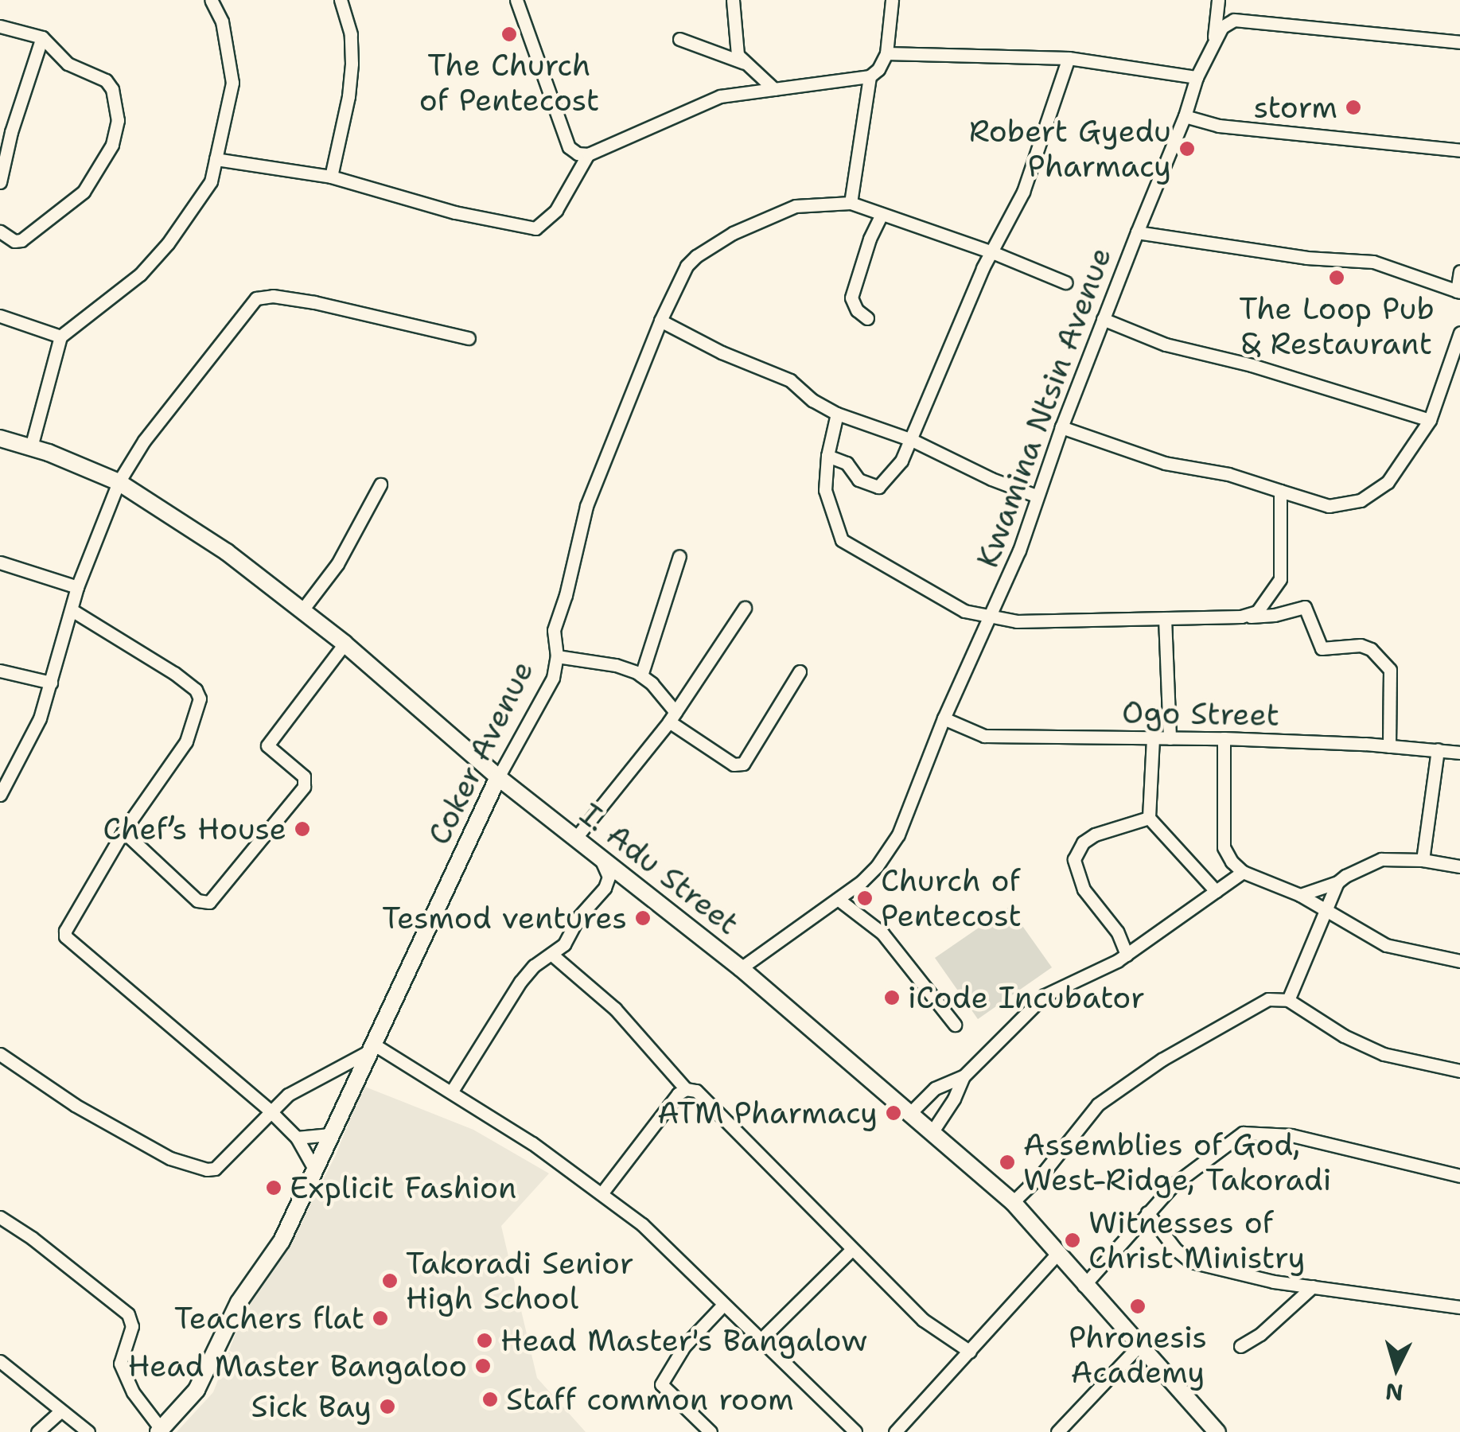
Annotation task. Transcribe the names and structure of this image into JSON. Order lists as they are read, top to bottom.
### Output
{
  "streets": {
    "street": [
      "Kwamina Ntsin Avenue",
      "Ogo Street",
      "Coker Avenue",
      "I. Adu Street"
    ]
  },
  "crossings": [
    ["Kwamina Ntsin Avenue", "Ogo Street"],
    ["Kwamina Ntsin Avenue", "I. Adu Street"],
    ["Coker Avenue", "I. Adu Street"]
  ],
  "places": [
    "The Church of Pentecost",
    "storm",
    "Robert Gyedu Pharmacy",
    "The Loop Pub & Restaurant",
    "Chef’s House",
    "Church of Pentecost",
    "Tesmod ventures",
    "iCode Incubator",
    "ATM Pharmacy",
    "Assemblies of God, West-Ridge, Takoradi",
    "Explicit Fashion",
    "Witnesses of Christ Ministry",
    "Takoradi Senior High School",
    "Phronesis Academy",
    "Teachers flat",
    "Head Master's Bangalow",
    "Head Master Bangaloo",
    "Staff common room",
    "Sick Bay"
  ],
  "north": "bottom"
}
